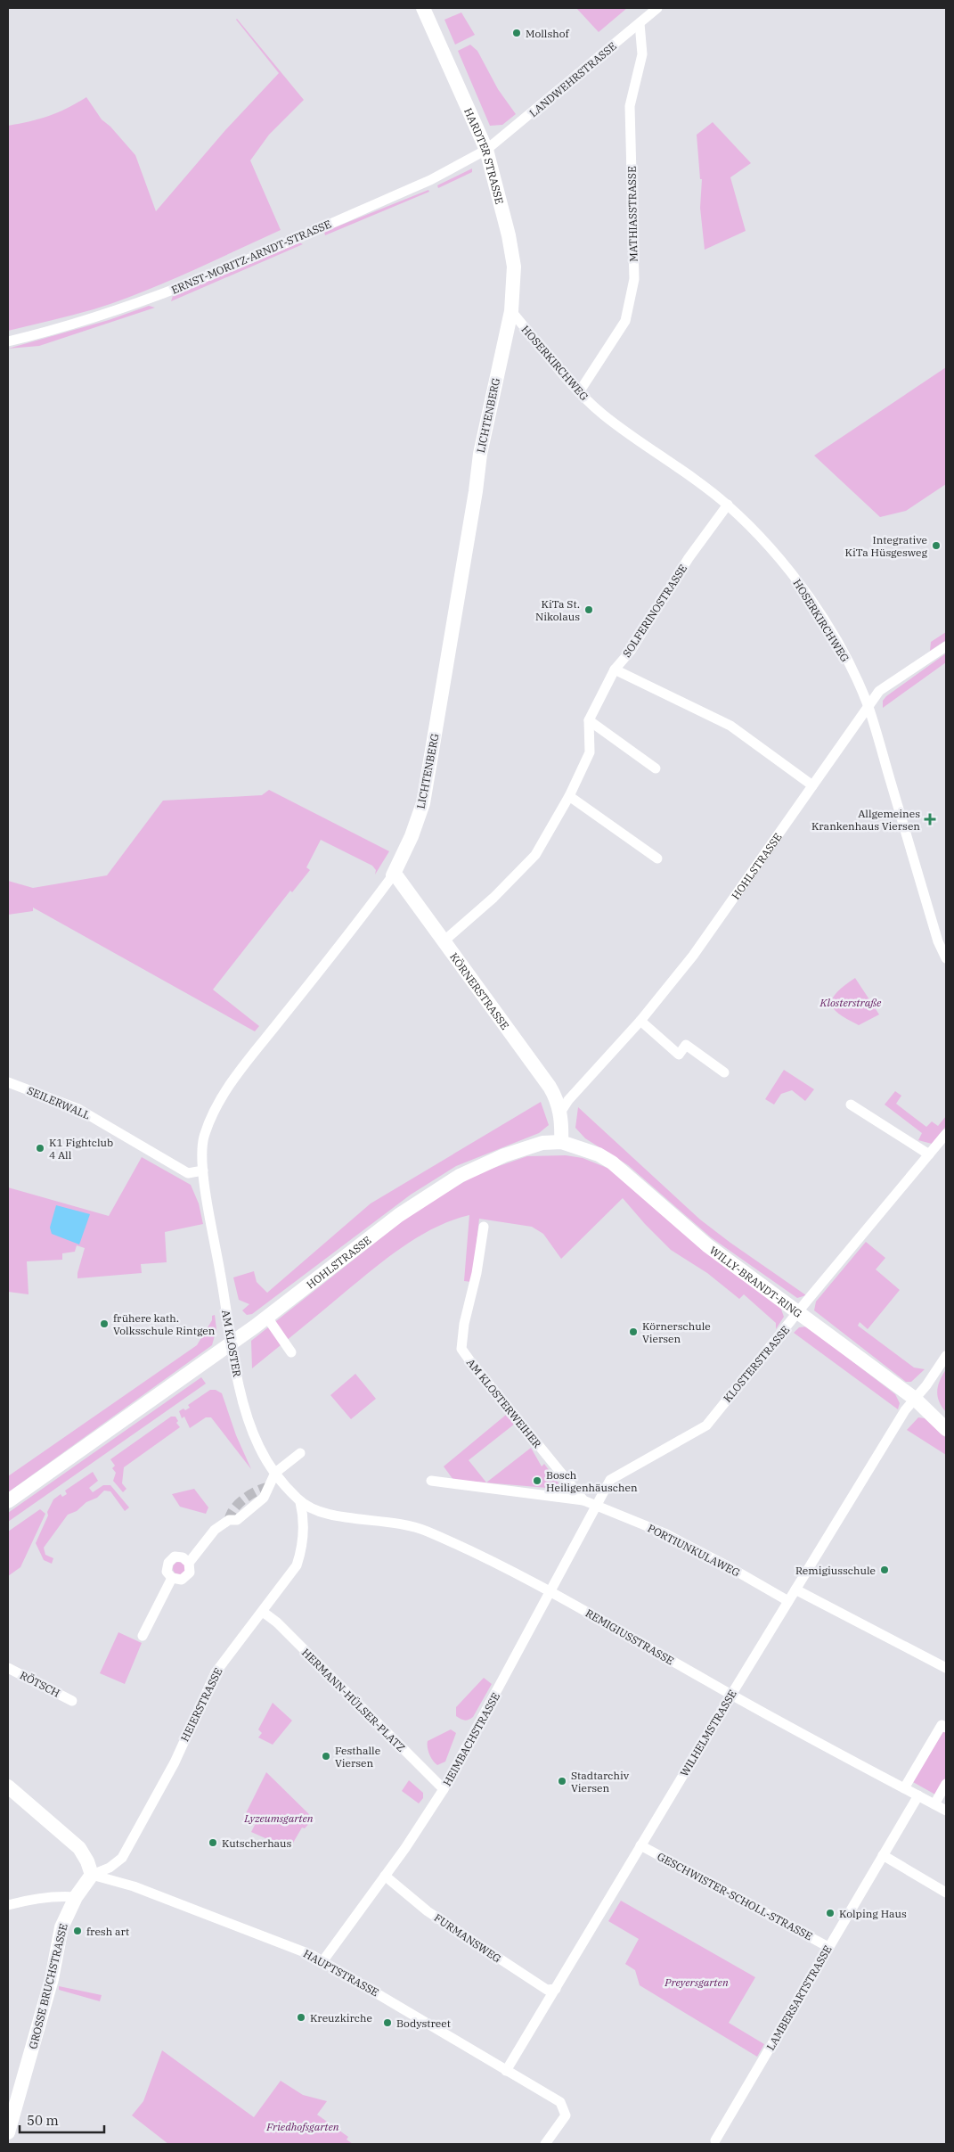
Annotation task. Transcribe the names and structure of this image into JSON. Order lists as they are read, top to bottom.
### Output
{
  "streets": {
    "main road": [
      "HARDTER STRASSE",
      "LICHTENBERG",
      "HOHLSTRASSE",
      "KÖRNERSTRASSE",
      "WILLY-BRANDT-RING",
      "GROSSE BRUCHSTRASSE"
    ],
    "street": [
      "LANDWEHRSTRASSE",
      "MATHIASSTRASSE",
      "ERNST-MORITZ-ARNDT-STRASSE",
      "HOSERKIRCHWEG",
      "SOLFERINOSTRASSE",
      "SEILERWALL",
      "AM KLOSTER",
      "KLOSTERSTRASSE",
      "AM KLOSTERWEIHER",
      "PORTIUNKULAWEG",
      "REMIGIUSSTRASSE",
      "RÖTSCH",
      "HERMANN-HÜLSER-PLATZ",
      "HEIERSTRASSE",
      "WILHELMSTRASSE",
      "HEIMBACHSTRASSE",
      "GESCHWISTER-SCHOLL-STRASSE",
      "FURMANSWEG",
      "HAUPTSTRASSE",
      "LAMBERSARTSTRASSE"
    ]
  },
  "crossings": [
    ["LANDWEHRSTRASSE", "HARDTER STRASSE"],
    ["LANDWEHRSTRASSE", "MATHIASSTRASSE"],
    ["LANDWEHRSTRASSE", "ERNST-MORITZ-ARNDT-STRASSE"],
    ["HARDTER STRASSE", "ERNST-MORITZ-ARNDT-STRASSE"],
    ["HARDTER STRASSE", "HOSERKIRCHWEG"],
    ["HARDTER STRASSE", "LICHTENBERG"],
    ["MATHIASSTRASSE", "HOSERKIRCHWEG"],
    ["HOSERKIRCHWEG", "LICHTENBERG"],
    ["HOSERKIRCHWEG", "SOLFERINOSTRASSE"],
    ["HOSERKIRCHWEG", "HOHLSTRASSE"],
    ["LICHTENBERG", "KÖRNERSTRASSE"],
    ["LICHTENBERG", "SEILERWALL"],
    ["LICHTENBERG", "AM KLOSTER"],
    ["SOLFERINOSTRASSE", "KÖRNERSTRASSE"],
    ["HOHLSTRASSE", "KÖRNERSTRASSE"],
    ["HOHLSTRASSE", "WILLY-BRANDT-RING"],
    ["HOHLSTRASSE", "AM KLOSTER"],
    ["SEILERWALL", "AM KLOSTER"],
    ["WILLY-BRANDT-RING", "KLOSTERSTRASSE"],
    ["WILLY-BRANDT-RING", "WILHELMSTRASSE"],
    ["AM KLOSTER", "REMIGIUSSTRASSE"],
    ["AM KLOSTER", "HEIERSTRASSE"],
    ["KLOSTERSTRASSE", "PORTIUNKULAWEG"],
    ["KLOSTERSTRASSE", "HEIMBACHSTRASSE"],
    ["PORTIUNKULAWEG", "WILHELMSTRASSE"],
    ["PORTIUNKULAWEG", "HEIMBACHSTRASSE"],
    ["REMIGIUSSTRASSE", "HEIERSTRASSE"],
    ["REMIGIUSSTRASSE", "WILHELMSTRASSE"],
    ["REMIGIUSSTRASSE", "HEIMBACHSTRASSE"],
    ["REMIGIUSSTRASSE", "LAMBERSARTSTRASSE"],
    ["HERMANN-HÜLSER-PLATZ", "HEIERSTRASSE"],
    ["HERMANN-HÜLSER-PLATZ", "HEIMBACHSTRASSE"],
    ["HEIERSTRASSE", "HAUPTSTRASSE"],
    ["HEIERSTRASSE", "GROSSE BRUCHSTRASSE"],
    ["WILHELMSTRASSE", "GESCHWISTER-SCHOLL-STRASSE"],
    ["WILHELMSTRASSE", "FURMANSWEG"],
    ["WILHELMSTRASSE", "HAUPTSTRASSE"],
    ["HEIMBACHSTRASSE", "FURMANSWEG"],
    ["HEIMBACHSTRASSE", "HAUPTSTRASSE"],
    ["GESCHWISTER-SCHOLL-STRASSE", "LAMBERSARTSTRASSE"],
    ["HAUPTSTRASSE", "GROSSE BRUCHSTRASSE"]
  ],
  "parks": [
    "Klosterstraße",
    "Lyzeumsgarten",
    "Preyersgarten",
    "Friedhofsgarten"
  ],
  "places": {
    "other": [
      "Mollshof",
      "Integrative KiTa Hüsgesweg",
      "KiTa St. Nikolaus",
      "K1 Fightclub 4 All",
      "frühere kath. Volksschule Rintgen",
      "Körnerschule Viersen",
      "Bosch Heiligenhäuschen",
      "Remigiusschule",
      "Festhalle Viersen",
      "Stadtarchiv Viersen",
      "Kutscherhaus",
      "Kolping Haus",
      "fresh art",
      "Kreuzkirche",
      "Bodystreet"
    ],
    "health": ["Allgemeines Krankenhaus Viersen"]
  },
  "scale_bar": "50 m"
}
